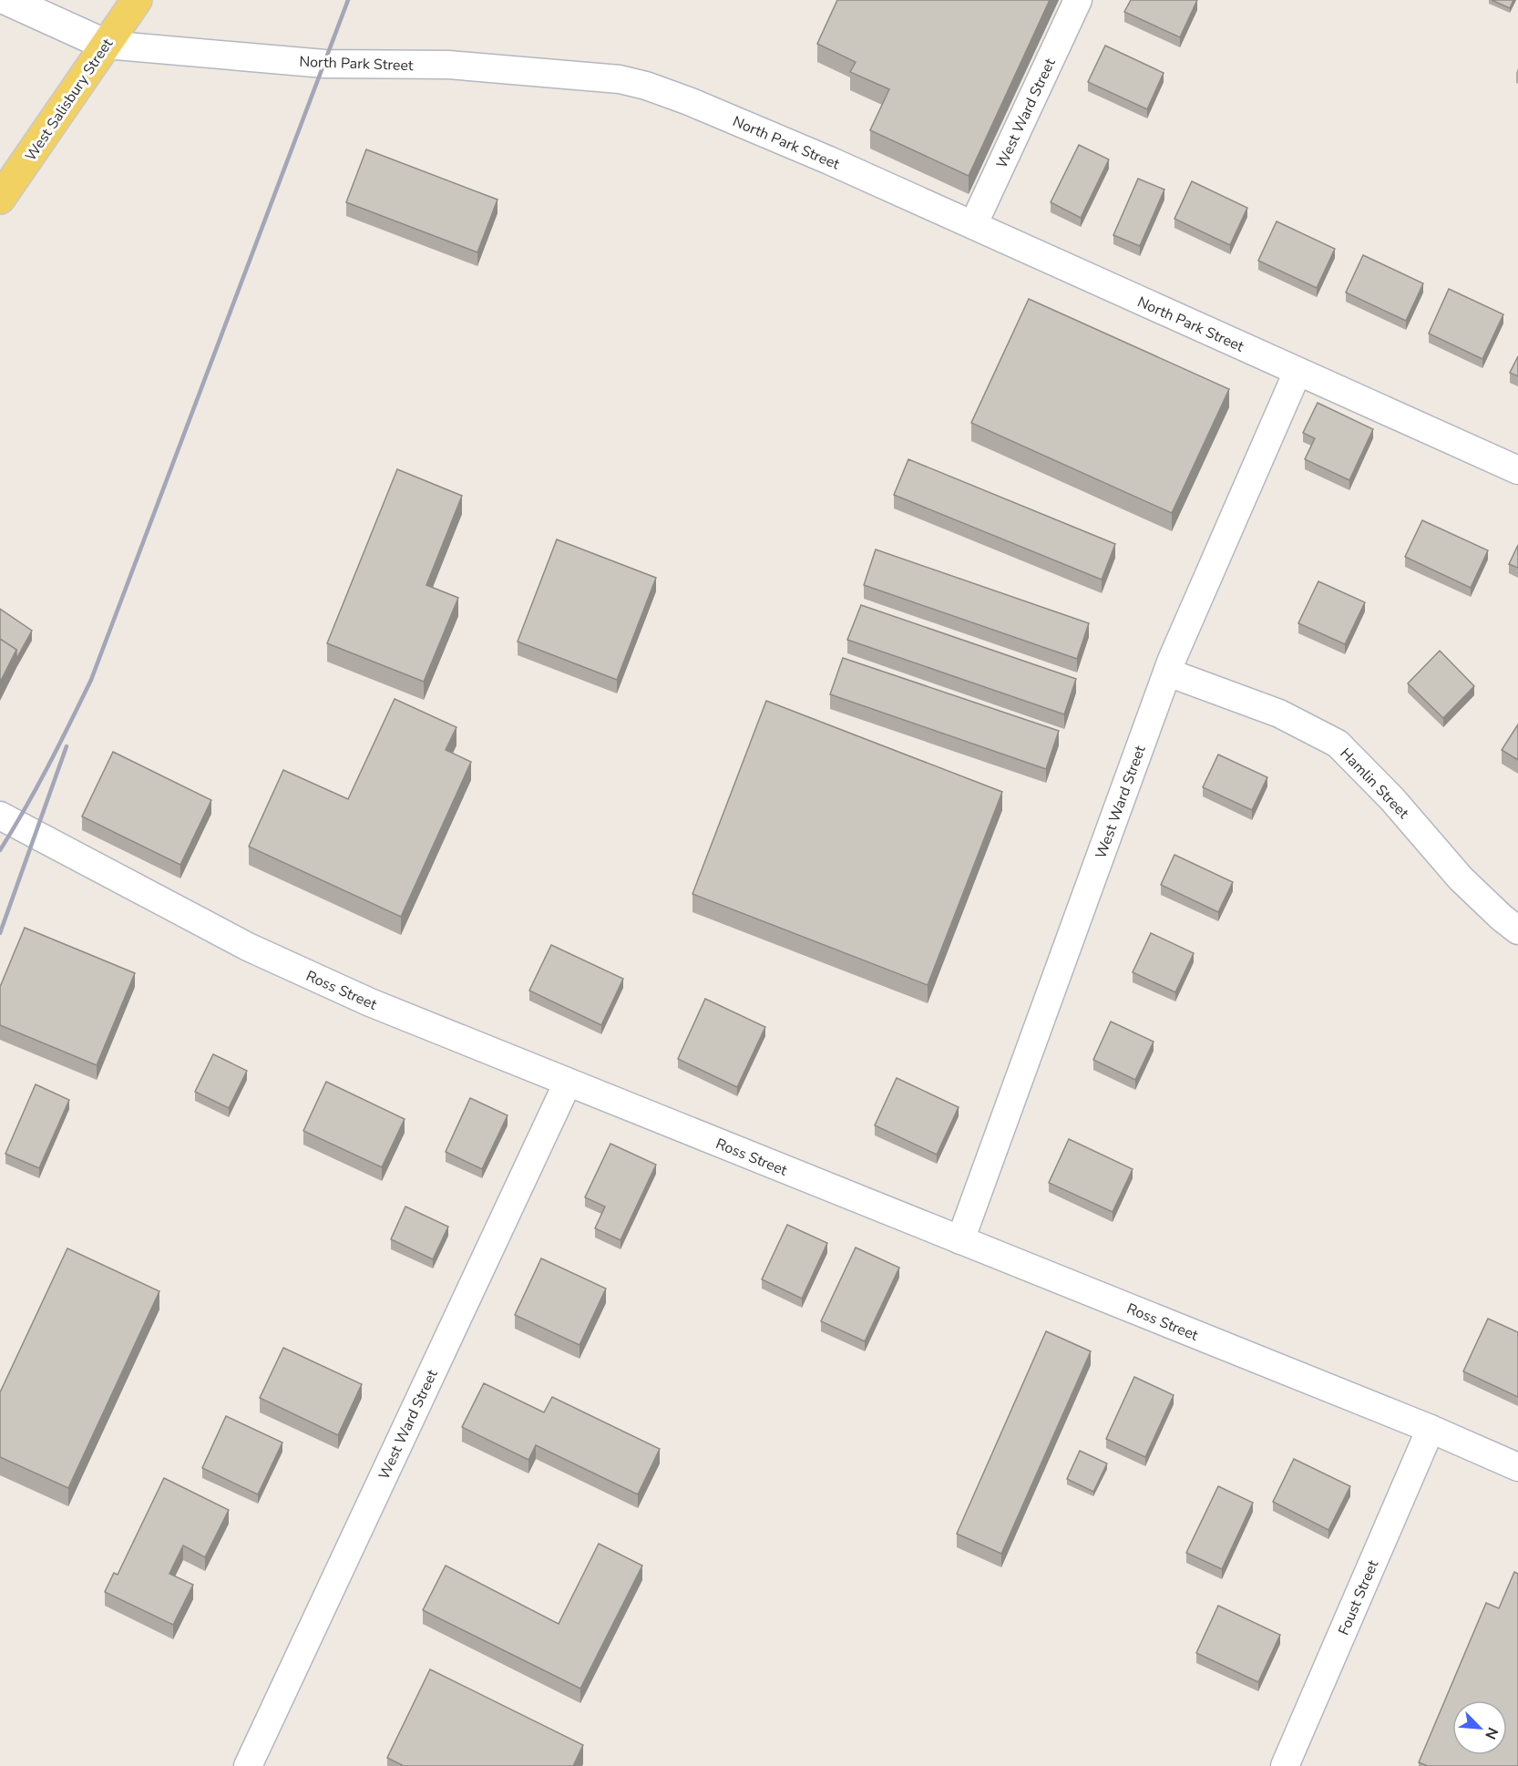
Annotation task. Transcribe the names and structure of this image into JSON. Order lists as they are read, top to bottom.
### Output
{
  "streets": {
    "main road": ["North Park Street", "West Salisbury Street"],
    "street": [
      "West Ward Street",
      "Hamlin Street",
      "Ross Street",
      "Foust Street"
    ]
  },
  "crossings": [
    ["North Park Street", "West Salisbury Street"],
    ["North Park Street", "West Ward Street"],
    ["West Ward Street", "Hamlin Street"],
    ["West Ward Street", "Ross Street"],
    ["Ross Street", "Foust Street"]
  ],
  "north": "bottom right"
}
